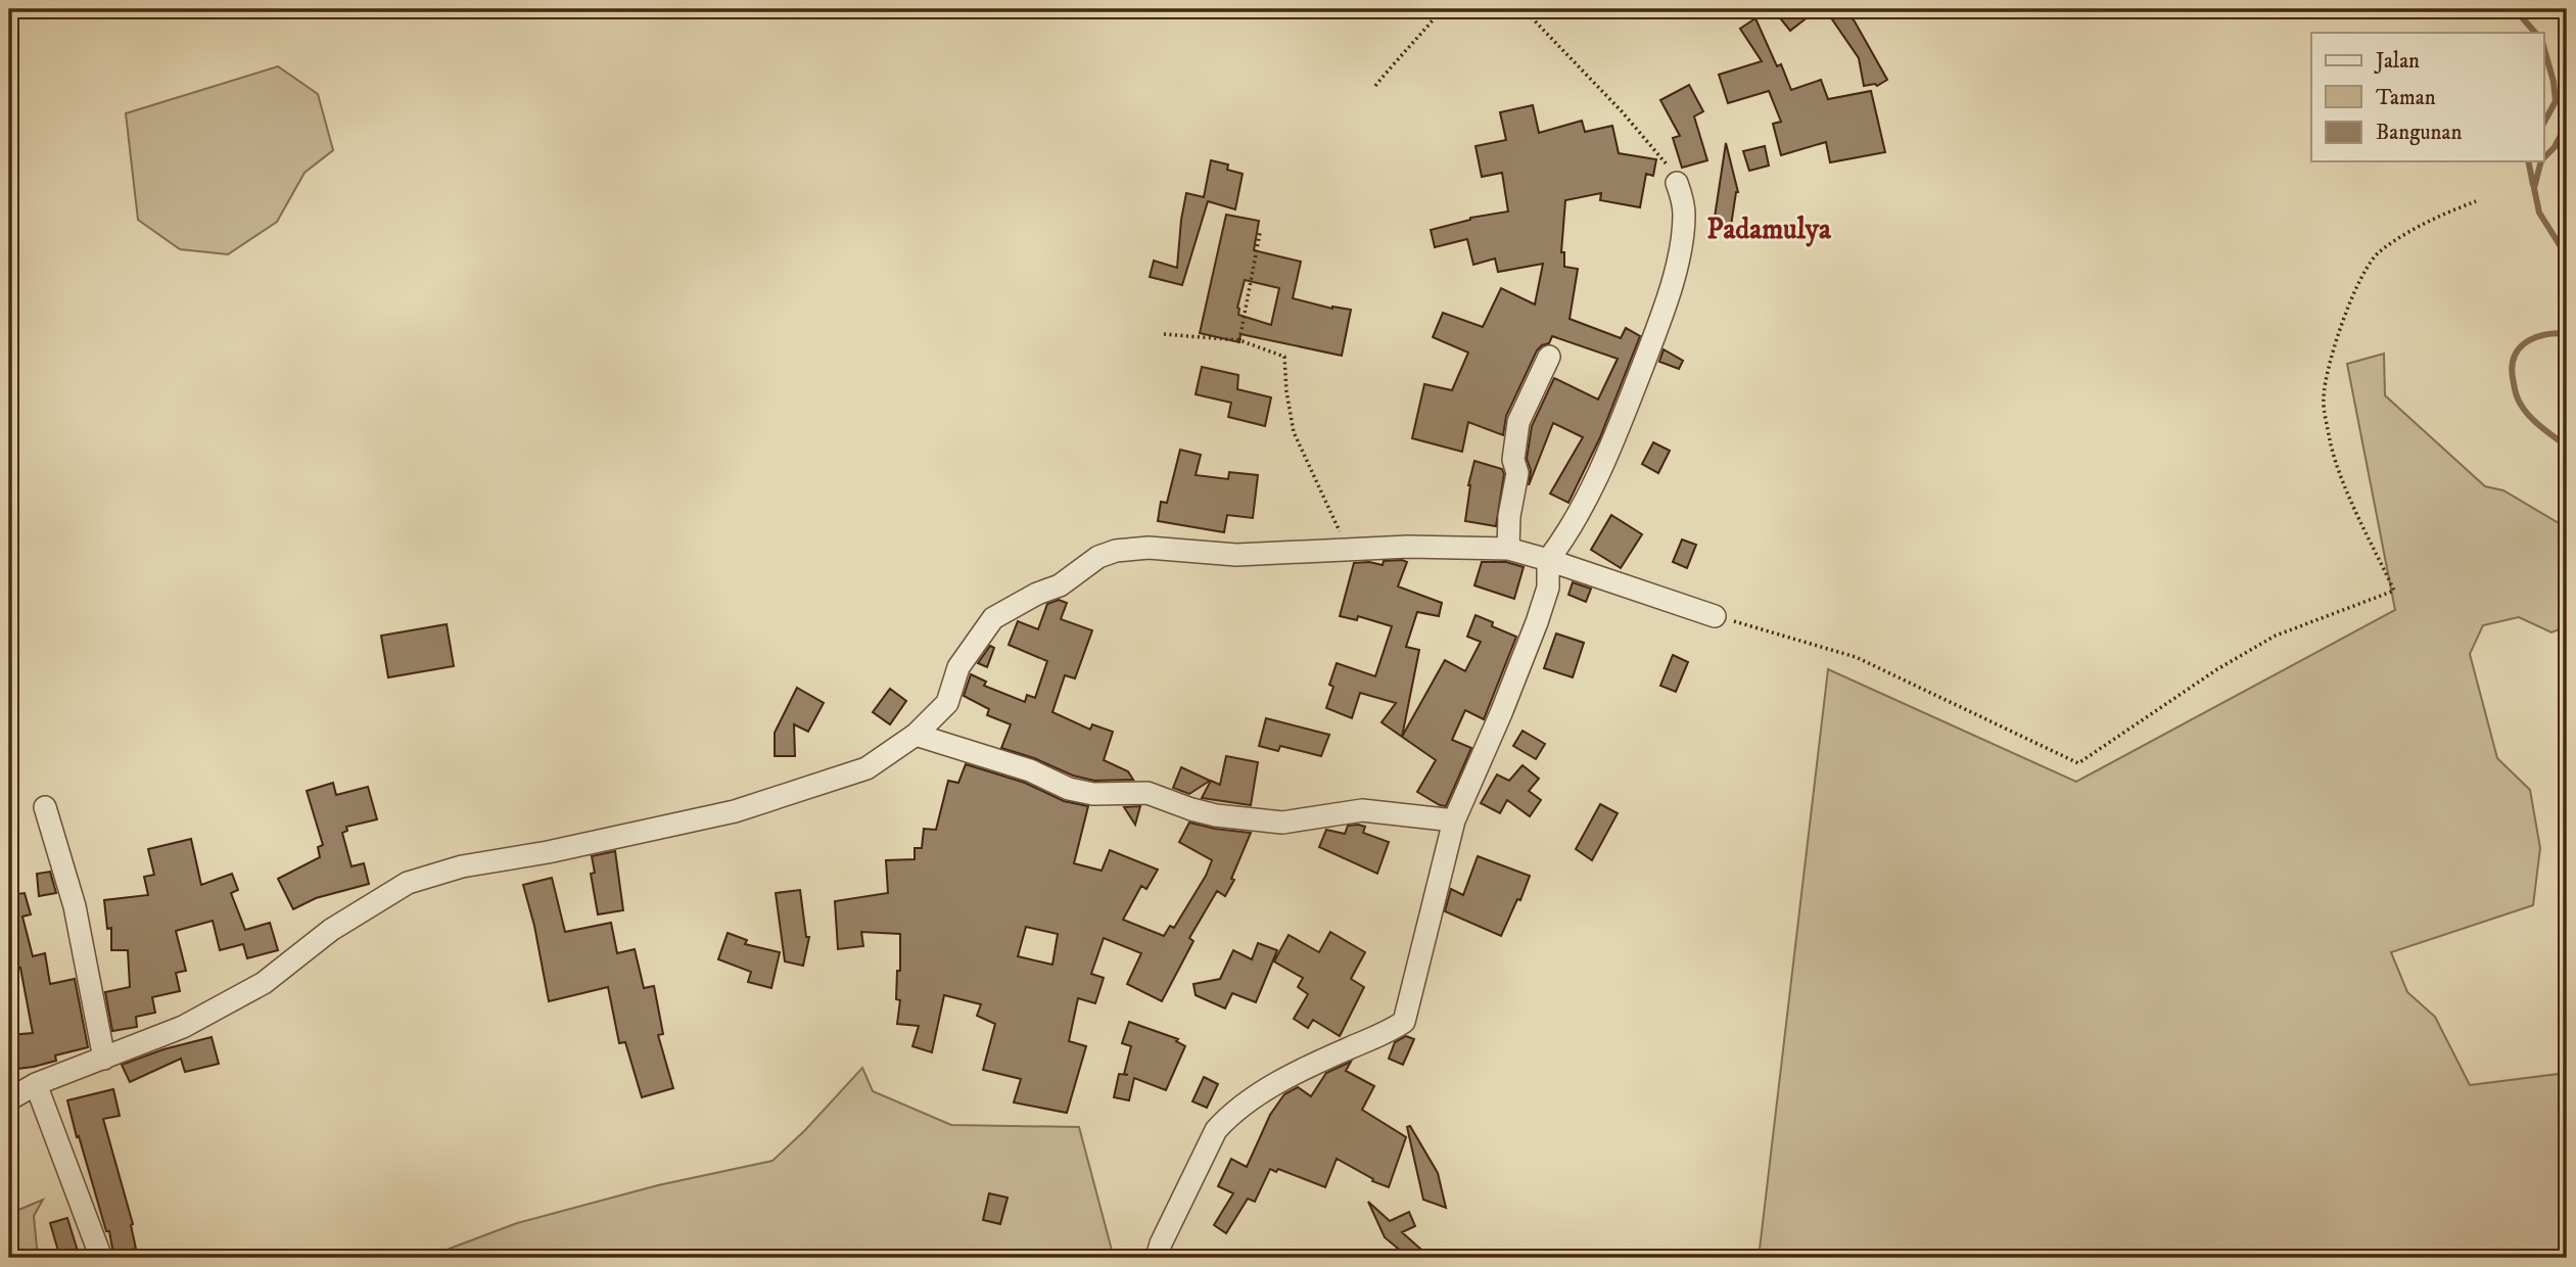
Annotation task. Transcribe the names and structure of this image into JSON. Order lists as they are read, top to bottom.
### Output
{
  "districts": ["Padamulya"],
  "legend": ["Jalan", "Taman", "Bangunan"]
}
